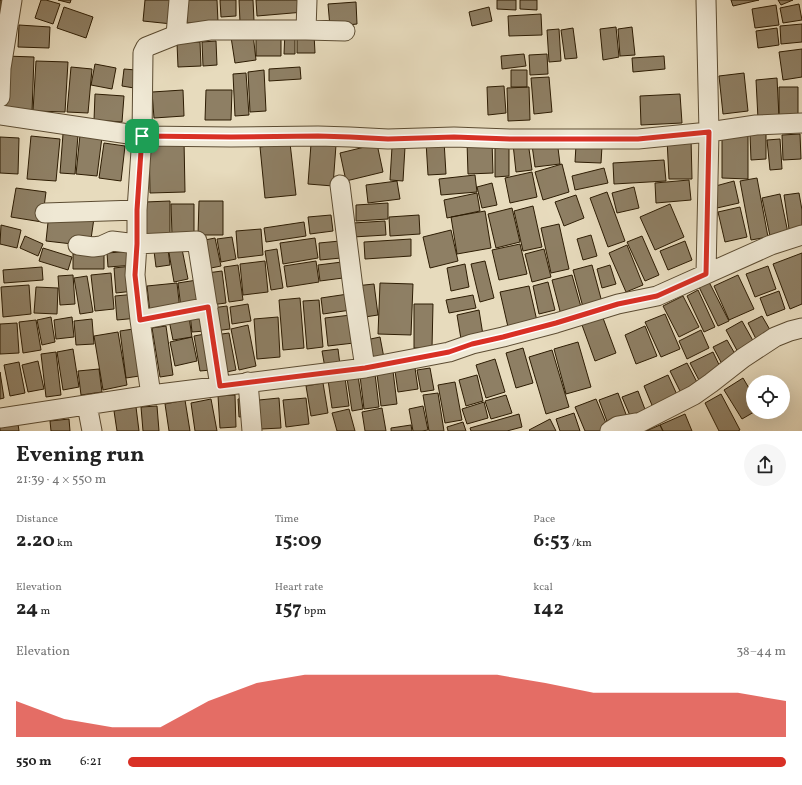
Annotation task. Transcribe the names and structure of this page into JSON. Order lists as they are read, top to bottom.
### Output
{
  "page": {
    "heading": ["Evening run", "21:39 · 4 × 550 m"],
    "stats": [
      ["Distance", "2.20 km"],
      ["Time", "15:09"],
      ["Pace", "6:53 /km"],
      ["Elevation", "24 m"],
      ["Heart rate", "157 bpm"],
      ["kcal", "142"]
    ],
    "chart": ["Elevation", "38–44 m"],
    "list": [
      {
        "name": "550 m",
        "note": "6:21"
      }
    ]
  }
}
